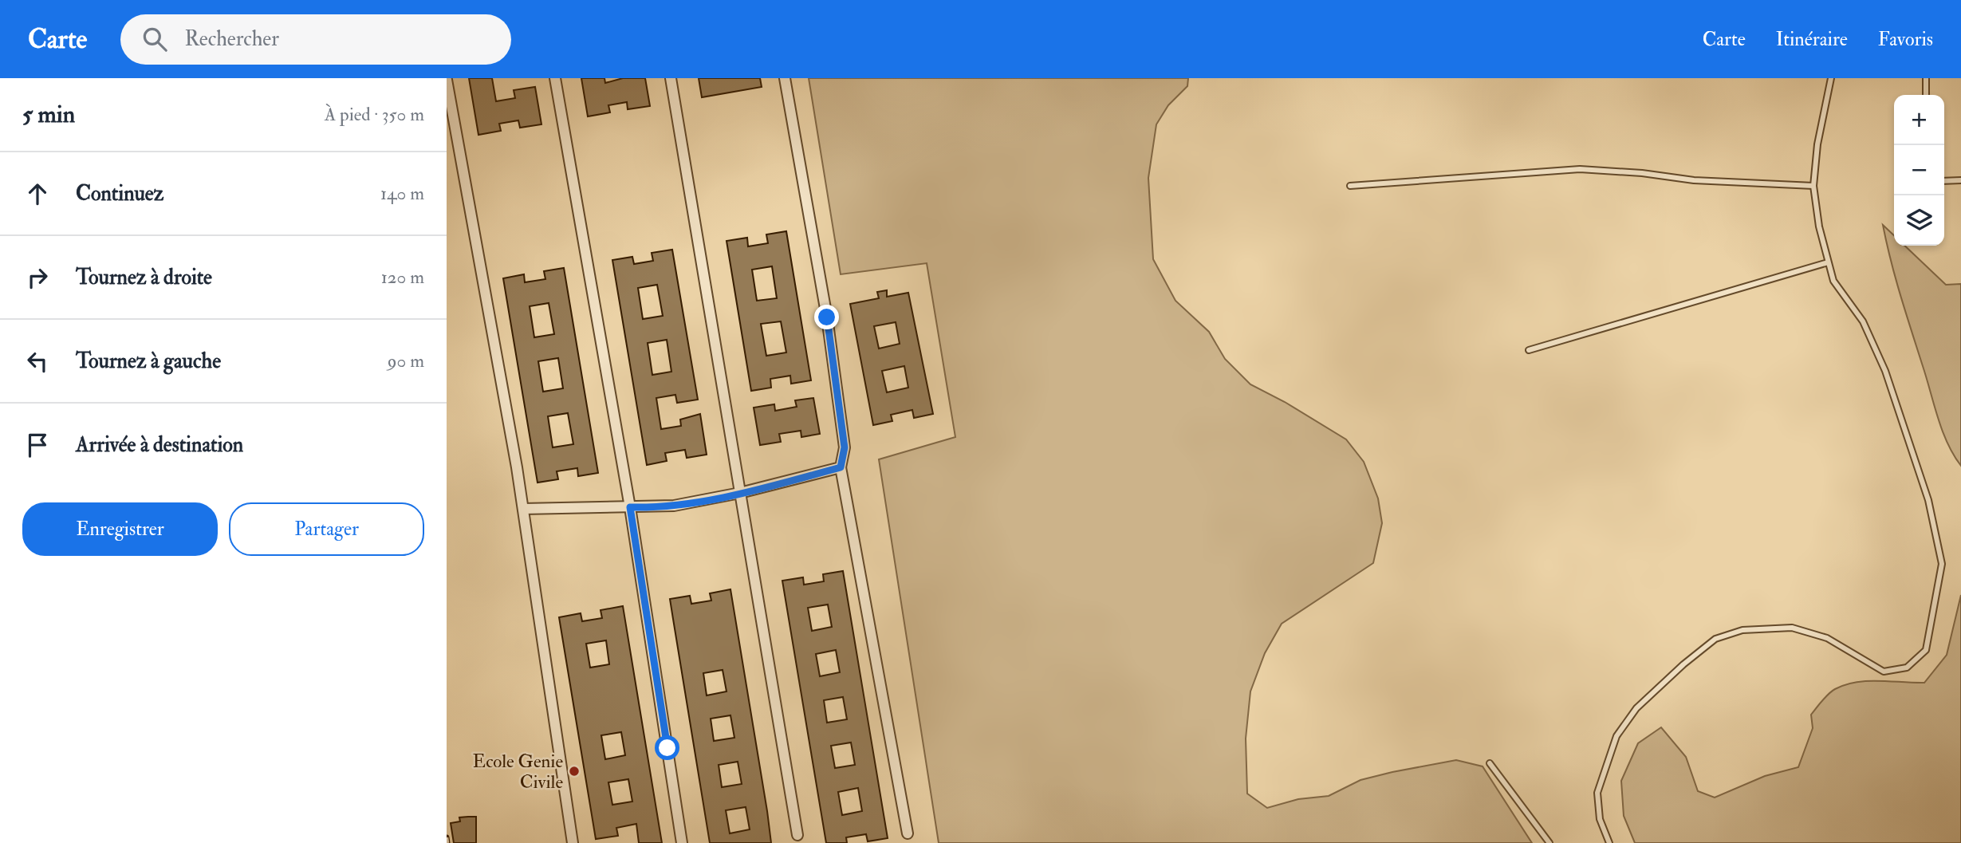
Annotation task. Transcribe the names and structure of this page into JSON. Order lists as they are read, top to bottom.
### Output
{
  "places": ["Ecole Genie Civile"],
  "page": {
    "header": "Carte",
    "search": "Rechercher",
    "nav": ["Carte", "Itinéraire", "Favoris"],
    "heading": ["5 min", "À pied · 350 m"],
    "map_buttons": ["+", "−"],
    "list": [
      ["Continuez", "140 m"],
      ["Tournez à droite", "120 m"],
      ["Tournez à gauche", "90 m"],
      "Arrivée à destination"
    ],
    "buttons": ["Enregistrer", "Partager"]
  }
}
